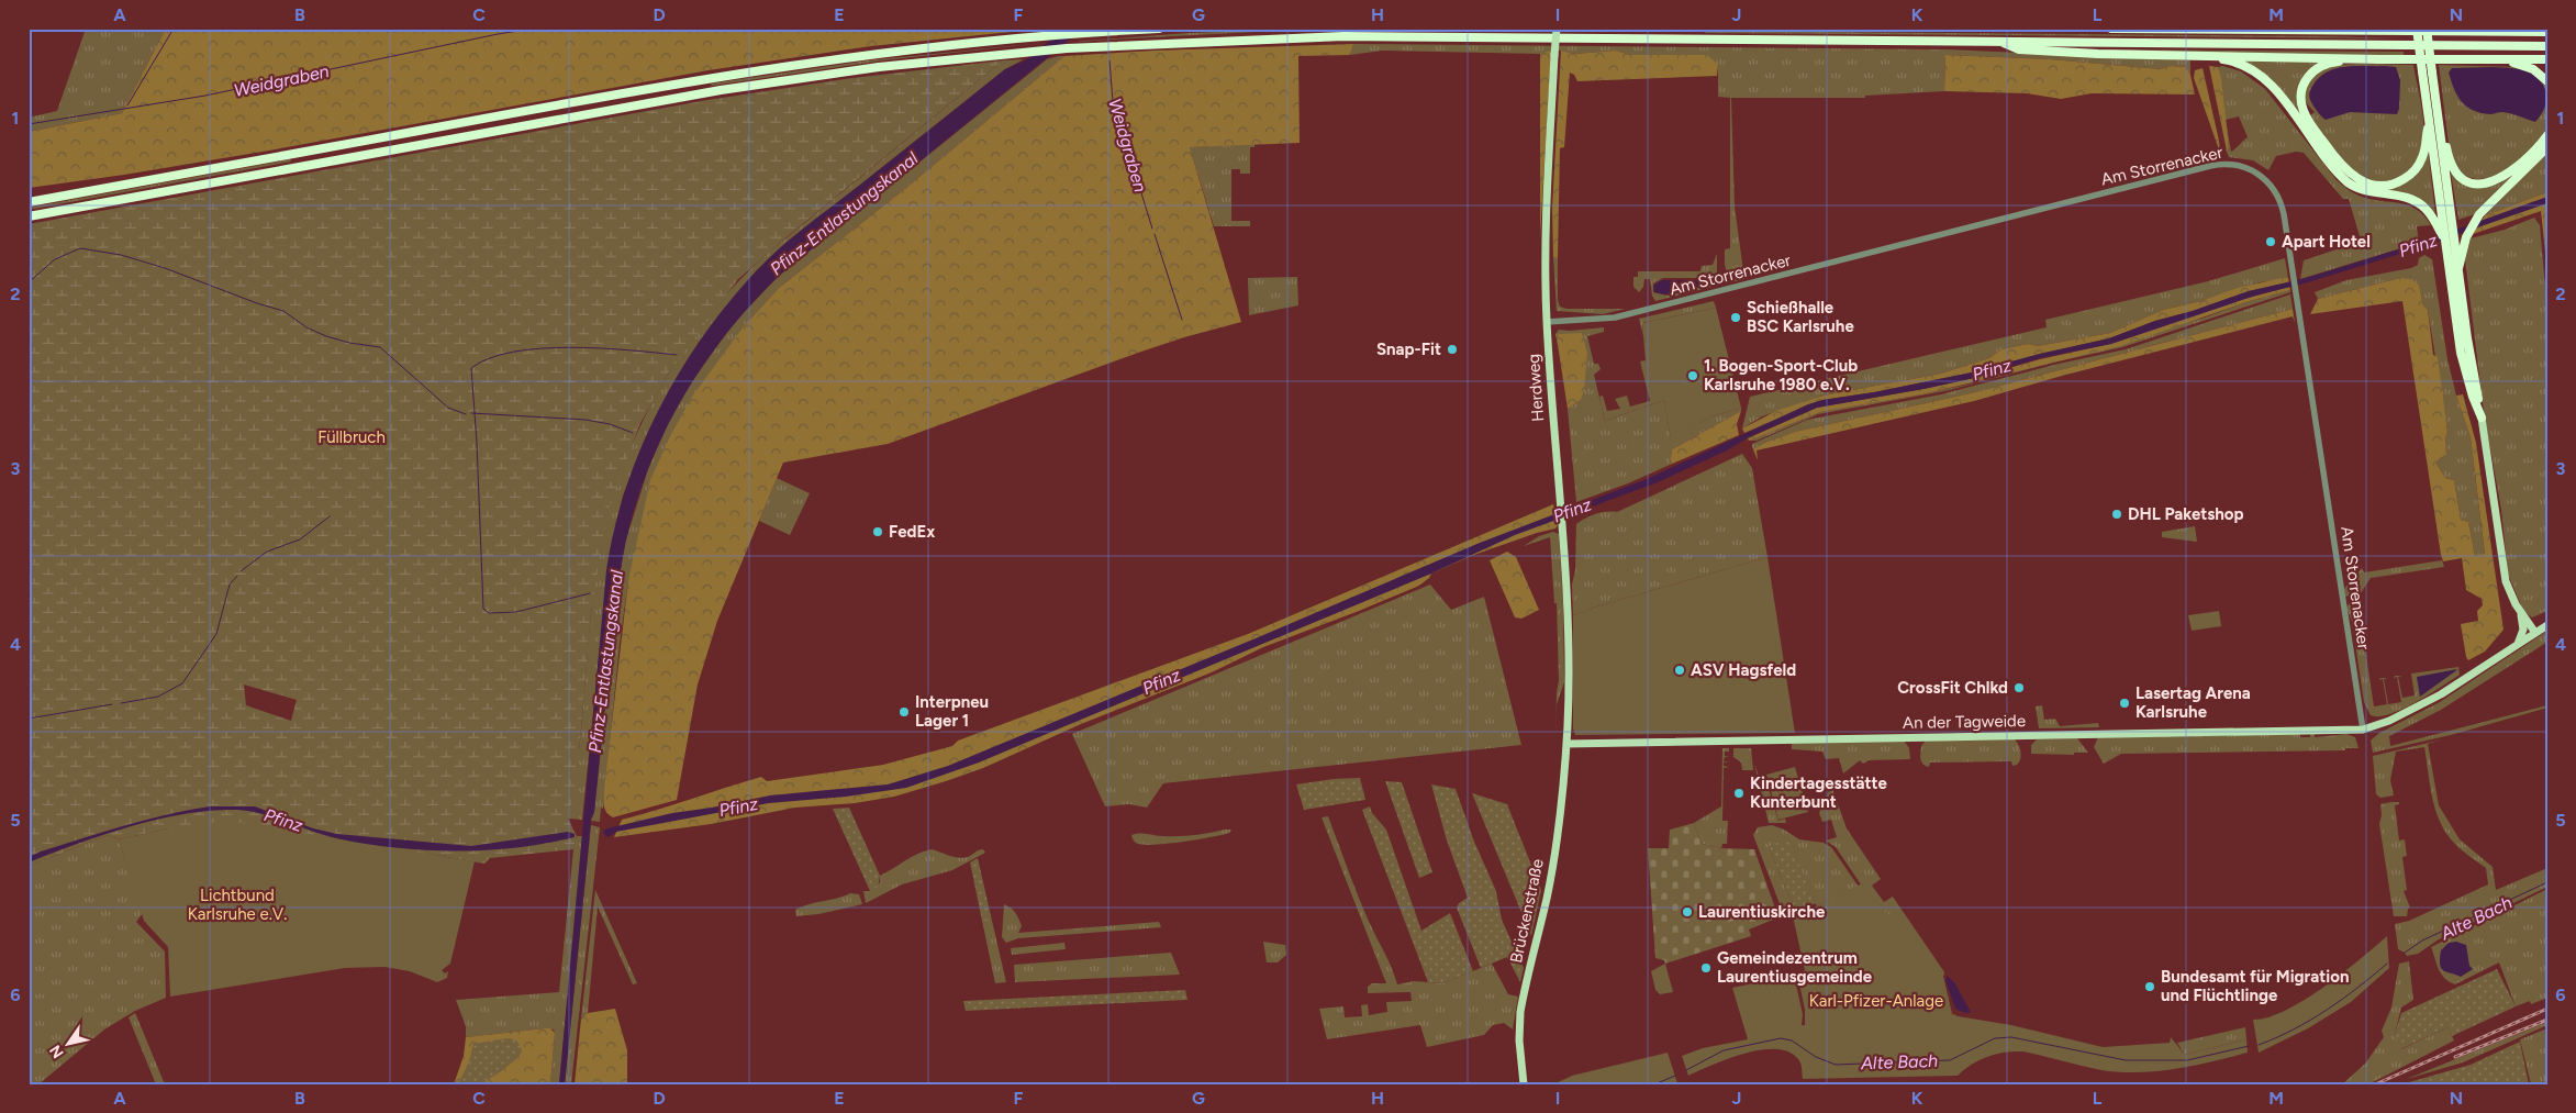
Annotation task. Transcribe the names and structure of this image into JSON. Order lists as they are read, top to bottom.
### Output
{
  "streets": {
    "main road": ["Herdweg", "An der Tagweide", "Brückenstraße"],
    "street": ["Am Storrenacker"]
  },
  "crossings": [
    ["Am Storrenacker", "Herdweg"],
    ["Am Storrenacker", "An der Tagweide"],
    ["Herdweg", "An der Tagweide"],
    ["Herdweg", "Brückenstraße"],
    ["An der Tagweide", "Brückenstraße"]
  ],
  "water": [
    "Weidgraben",
    "Pfinz-Entlastungskanal",
    "Pfinz",
    "Alte Bach"
  ],
  "parks": ["Füllbruch", "Lichtbund Karlsruhe e.V.", "Karl-Pfizer-Anlage"],
  "places": [
    "Apart Hotel",
    "Schießhalle BSC Karlsruhe",
    "Snap-Fit",
    "1. Bogen-Sport-Club Karlsruhe 1980 e.V.",
    "DHL Paketshop",
    "FedEx",
    "ASV Hagsfeld",
    "CrossFit Chlkd",
    "Lasertag Arena Karlsruhe",
    "Interpneu Lager 1",
    "Kindertagesstätte Kunterbunt",
    "Laurentiuskirche",
    "Gemeindezentrum Laurentiusgemeinde",
    "Bundesamt für Migration und Flüchtlinge"
  ],
  "north": "bottom left",
  "grid": {
    "columns": [
      "A",
      "B",
      "C",
      "D",
      "E",
      "F",
      "G",
      "H",
      "I",
      "J",
      "K",
      "L",
      "M",
      "N"
    ],
    "rows": [
      "1",
      "2",
      "3",
      "4",
      "5",
      "6"
    ]
  }
}
